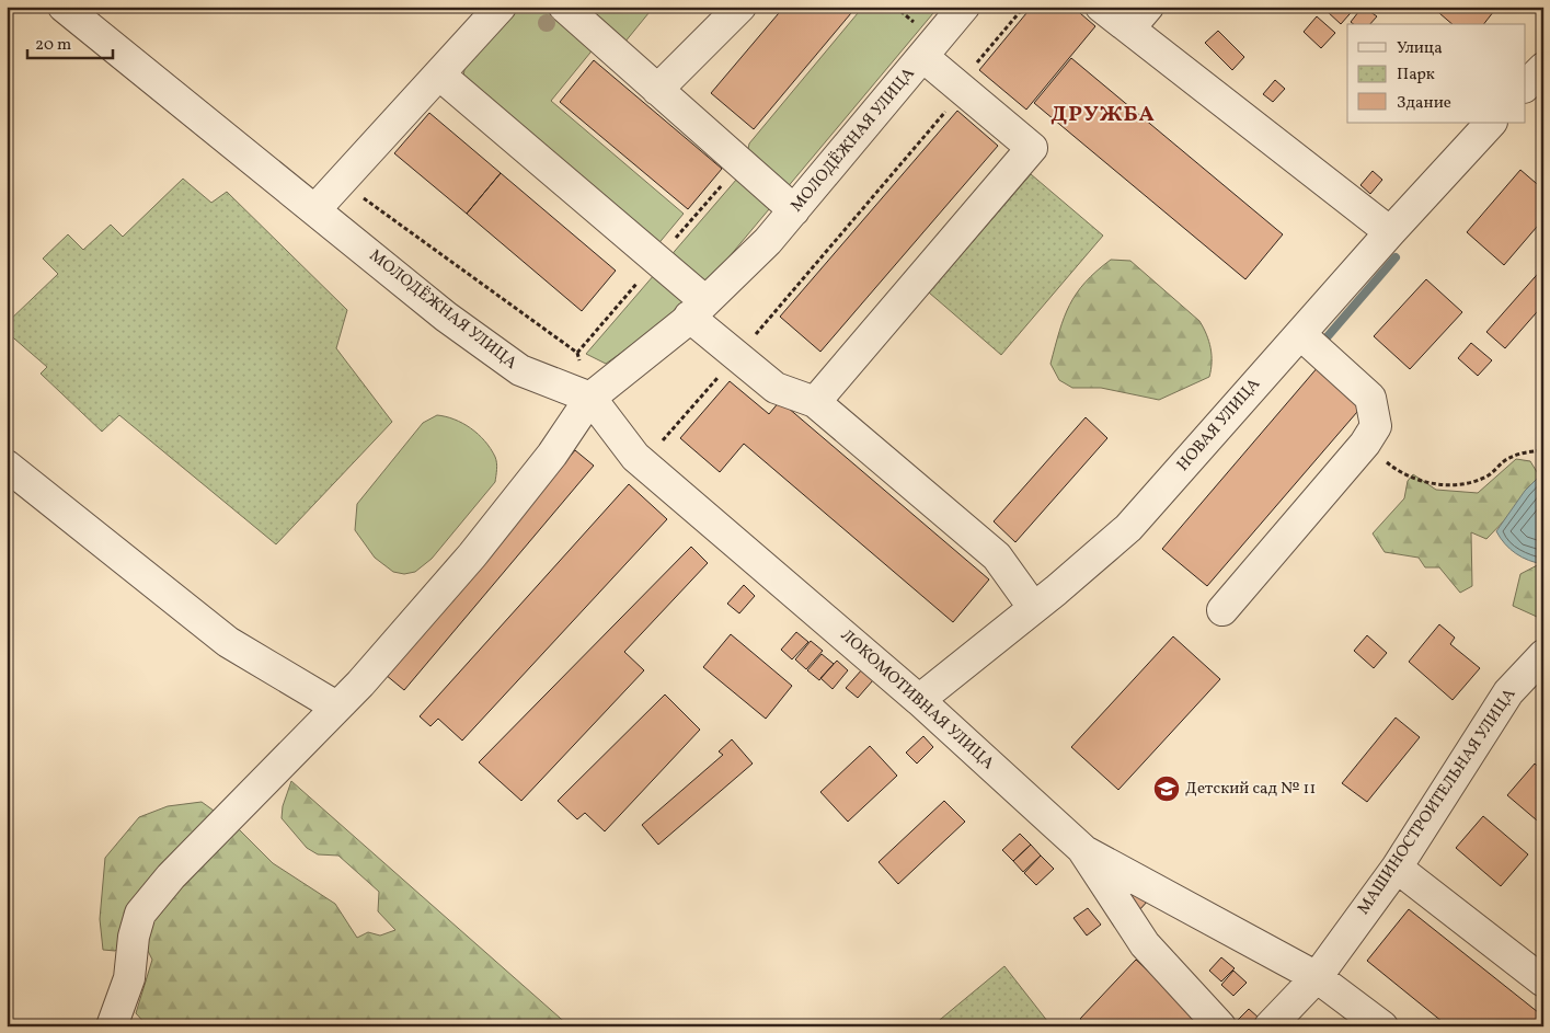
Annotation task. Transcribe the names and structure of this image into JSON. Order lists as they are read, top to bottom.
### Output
{
  "streets": {
    "street": [
      "МОЛОДЁЖНАЯ УЛИЦА",
      "НОВАЯ УЛИЦА",
      "ЛОКОМОТИВНАЯ УЛИЦА",
      "МАШИНОСТРОИТЕЛЬНАЯ УЛИЦА"
    ]
  },
  "crossings": [
    ["МОЛОДЁЖНАЯ УЛИЦА", "ЛОКОМОТИВНАЯ УЛИЦА"],
    ["НОВАЯ УЛИЦА", "ЛОКОМОТИВНАЯ УЛИЦА"]
  ],
  "districts": ["ДРУЖБА"],
  "places": {
    "school or university": ["Детский сад № 11"]
  },
  "legend": ["Улица", "Парк", "Здание"],
  "scale_bar": "20 m"
}
